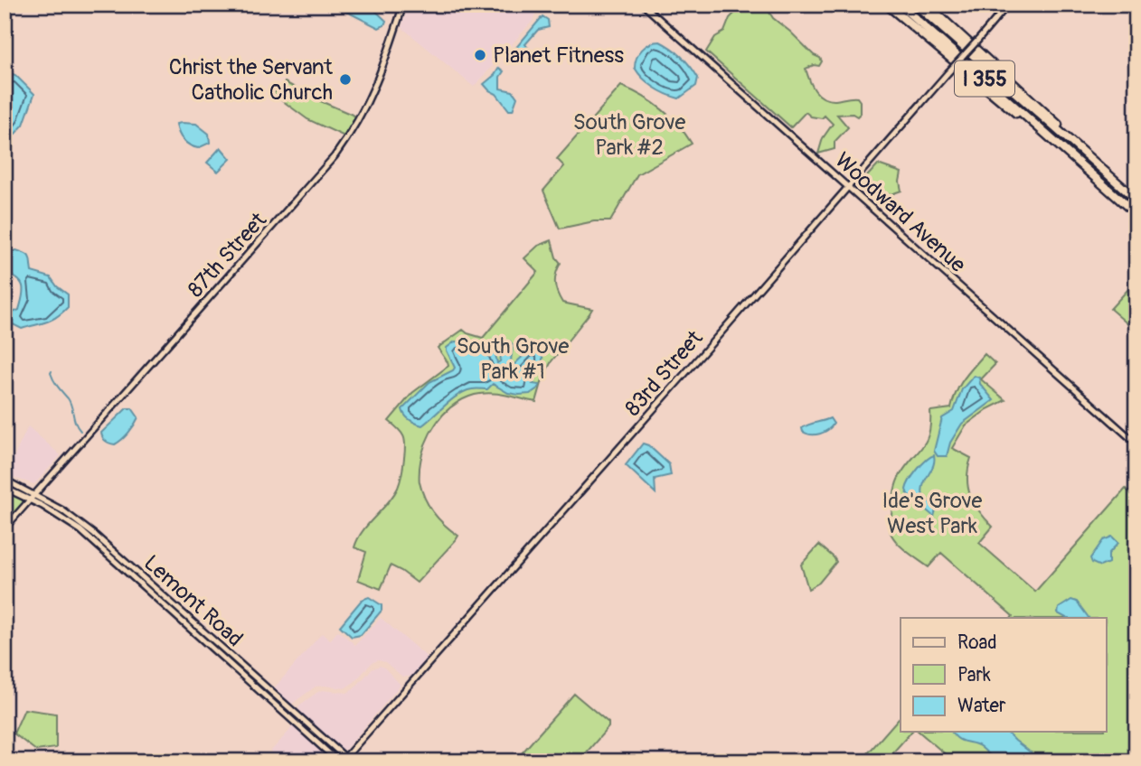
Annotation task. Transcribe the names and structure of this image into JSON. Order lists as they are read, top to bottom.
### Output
{
  "streets": {
    "highway": ["I 355"],
    "main road": [
      "Woodward Avenue",
      "87th Street",
      "83rd Street",
      "Lemont Road"
    ]
  },
  "crossings": [
    ["Woodward Avenue", "83rd Street"],
    ["87th Street", "Lemont Road"],
    ["83rd Street", "Lemont Road"]
  ],
  "parks": ["South Grove Park #2", "South Grove Park #1", "Ide's Grove West Park"],
  "places": ["Planet Fitness", "Christ the Servant Catholic Church"],
  "legend": ["Road", "Park", "Water"]
}
